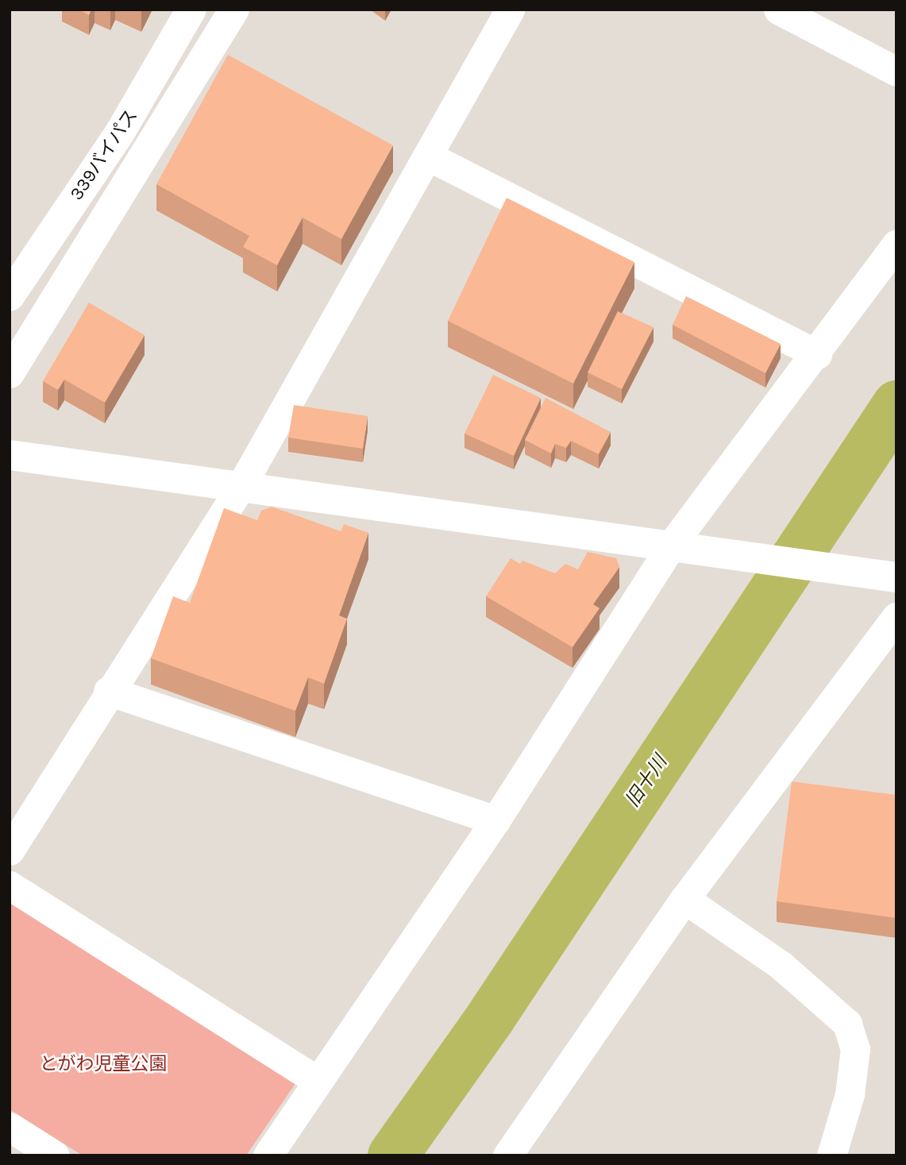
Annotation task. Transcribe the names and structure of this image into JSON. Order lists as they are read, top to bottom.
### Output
{
  "streets": {
    "street": ["339バイパス"]
  },
  "water": ["旧十川"],
  "parks": ["とがわ児童公園"]
}
